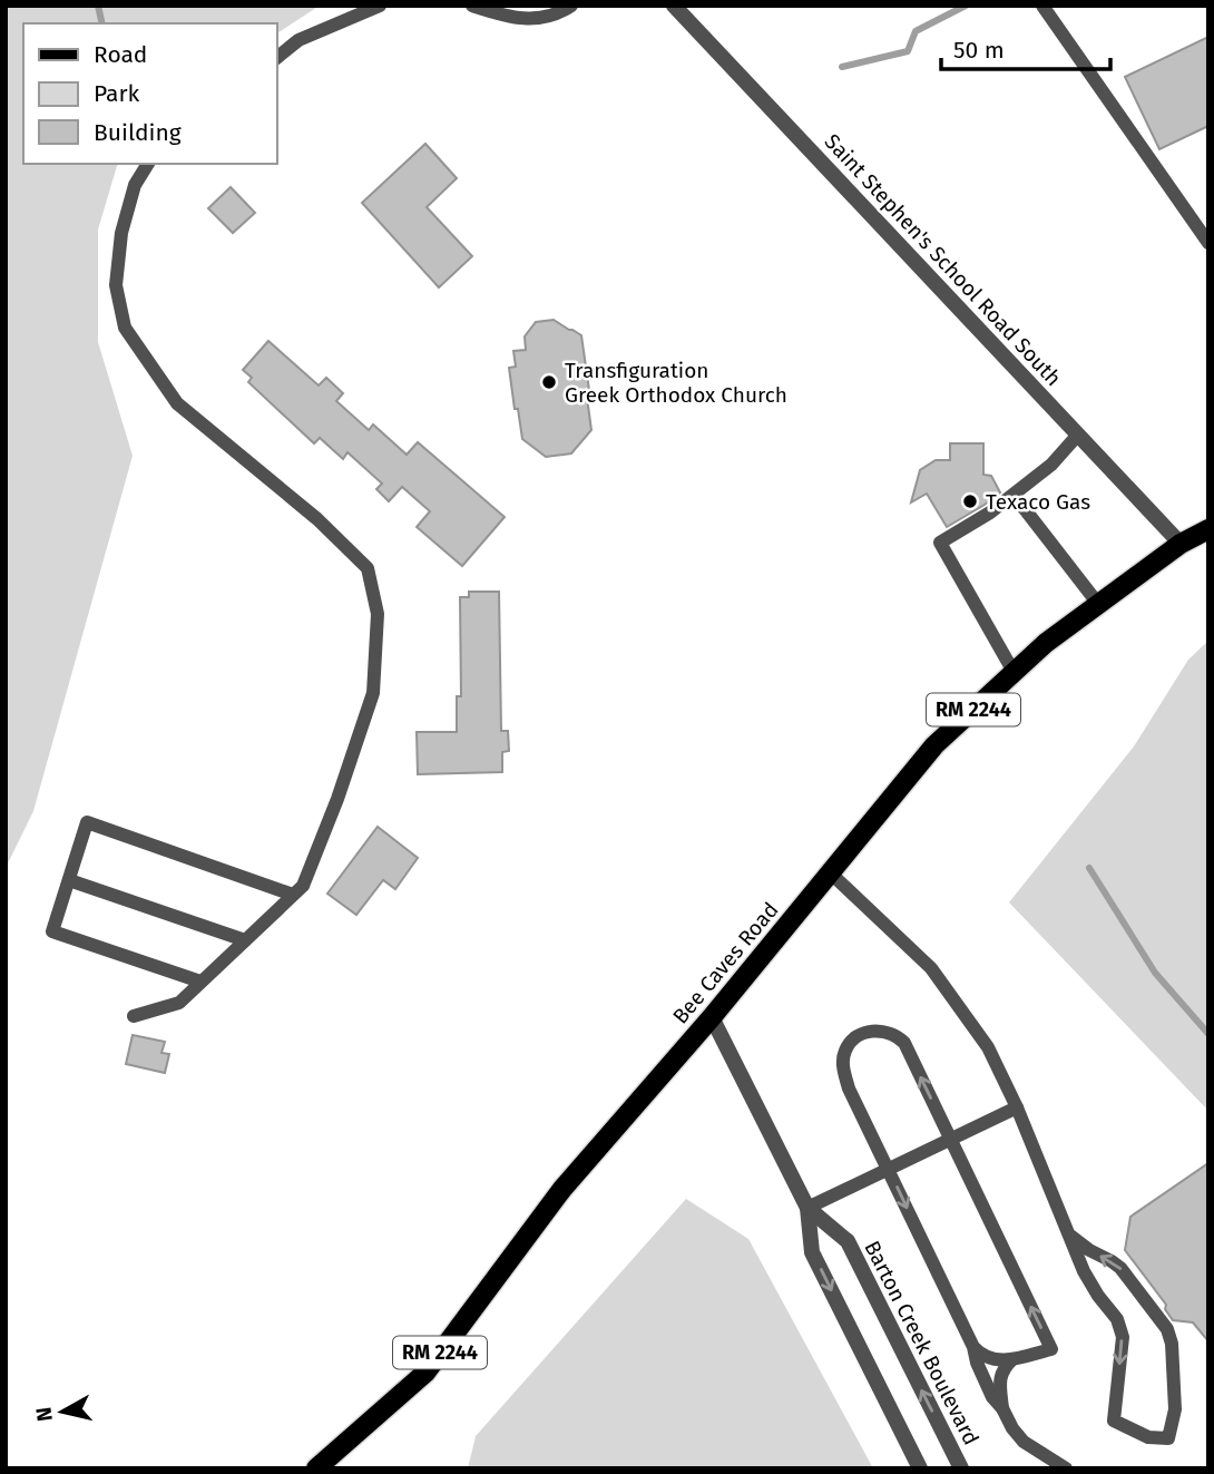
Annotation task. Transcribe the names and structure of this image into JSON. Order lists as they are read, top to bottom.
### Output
{
  "streets": {
    "main road": ["RM 2244", "Bee Caves Road"],
    "street": ["Saint Stephen's School Road South", "Barton Creek Boulevard"]
  },
  "crossings": [
    ["Saint Stephen's School Road South", "Bee Caves Road"],
    ["Bee Caves Road", "Barton Creek Boulevard"]
  ],
  "places": ["Transfiguration Greek Orthodox Church", "Texaco Gas"],
  "legend": ["Road", "Park", "Building"],
  "scale_bar": "50 m",
  "north": "left"
}
